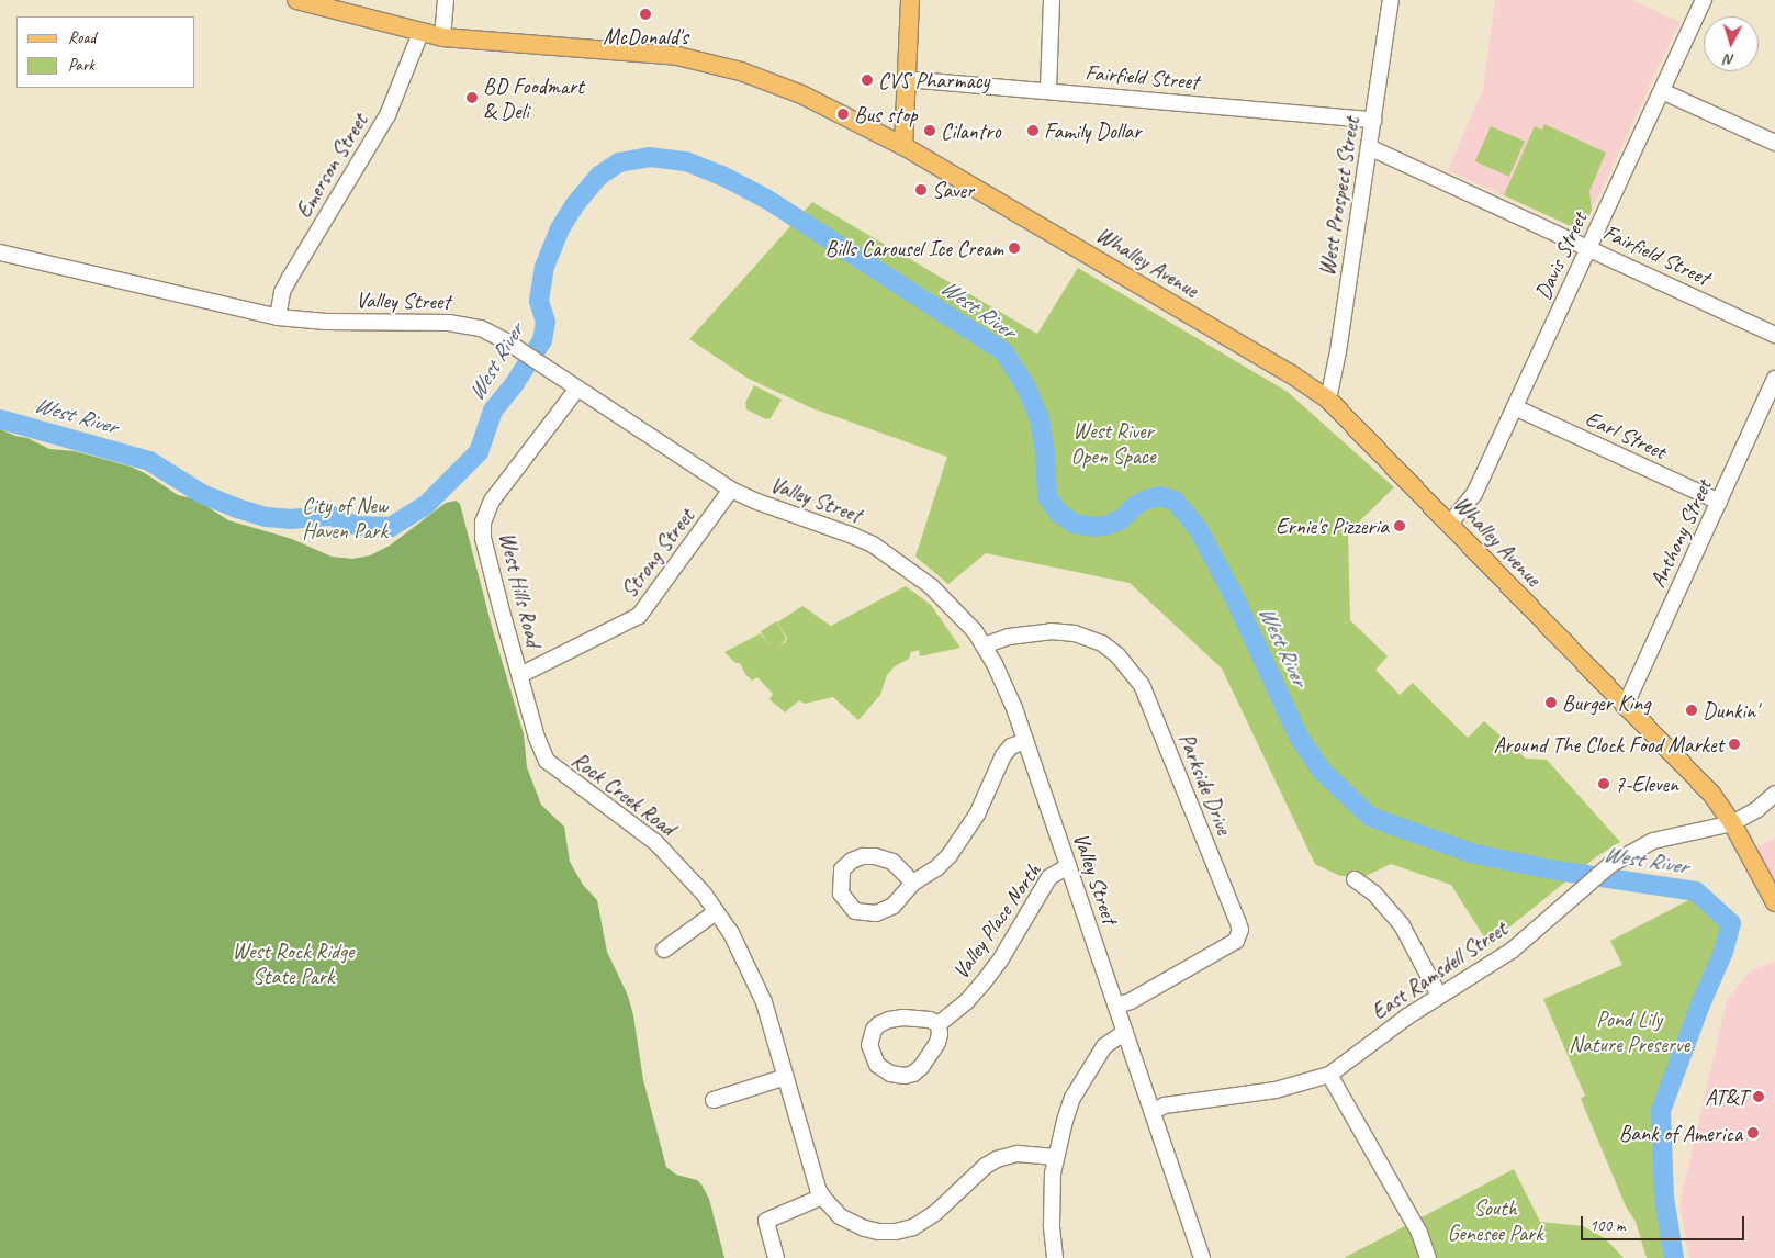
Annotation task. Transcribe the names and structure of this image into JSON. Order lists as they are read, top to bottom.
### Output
{
  "streets": {
    "main road": ["Whalley Avenue"],
    "street": [
      "Fairfield Street",
      "Emerson Street",
      "West Prospect Street",
      "Davis Street",
      "Valley Street",
      "Earl Street",
      "Anthony Street",
      "Strong Street",
      "West Hills Road",
      "Parkside Drive",
      "Rock Creek Road",
      "Valley Place North",
      "East Ramsdell Street"
    ]
  },
  "crossings": [
    ["Fairfield Street", "West Prospect Street"],
    ["Fairfield Street", "Davis Street"],
    ["Emerson Street", "Whalley Avenue"],
    ["Emerson Street", "Valley Street"],
    ["West Prospect Street", "Whalley Avenue"],
    ["Davis Street", "Whalley Avenue"],
    ["Davis Street", "Earl Street"],
    ["Whalley Avenue", "Anthony Street"],
    ["Whalley Avenue", "East Ramsdell Street"],
    ["Valley Street", "Strong Street"],
    ["Valley Street", "West Hills Road"],
    ["Valley Street", "Parkside Drive"],
    ["Valley Street", "Valley Place North"],
    ["Valley Street", "East Ramsdell Street"],
    ["Earl Street", "Anthony Street"],
    ["Strong Street", "West Hills Road"],
    ["West Hills Road", "Rock Creek Road"]
  ],
  "water": ["West River"],
  "parks": [
    "West River Open Space",
    "City of New Haven Park",
    "West Rock Ridge State Park",
    "Pond Lily Nature Preserve",
    "South Genesee Park"
  ],
  "places": [
    "McDonald's",
    "CVS Pharmacy",
    "BD Foodmart & Deli",
    "Bus stop",
    "Cilantro",
    "Family Dollar",
    "Saver",
    "Bills Carousel Ice Cream",
    "Ernie's Pizzeria",
    "Burger King",
    "Dunkin'",
    "Around The Clock Food Market",
    "7-Eleven",
    "AT&T",
    "Bank of America"
  ],
  "legend": ["Road", "Park"],
  "scale_bar": "100 m",
  "north": "bottom"
}
